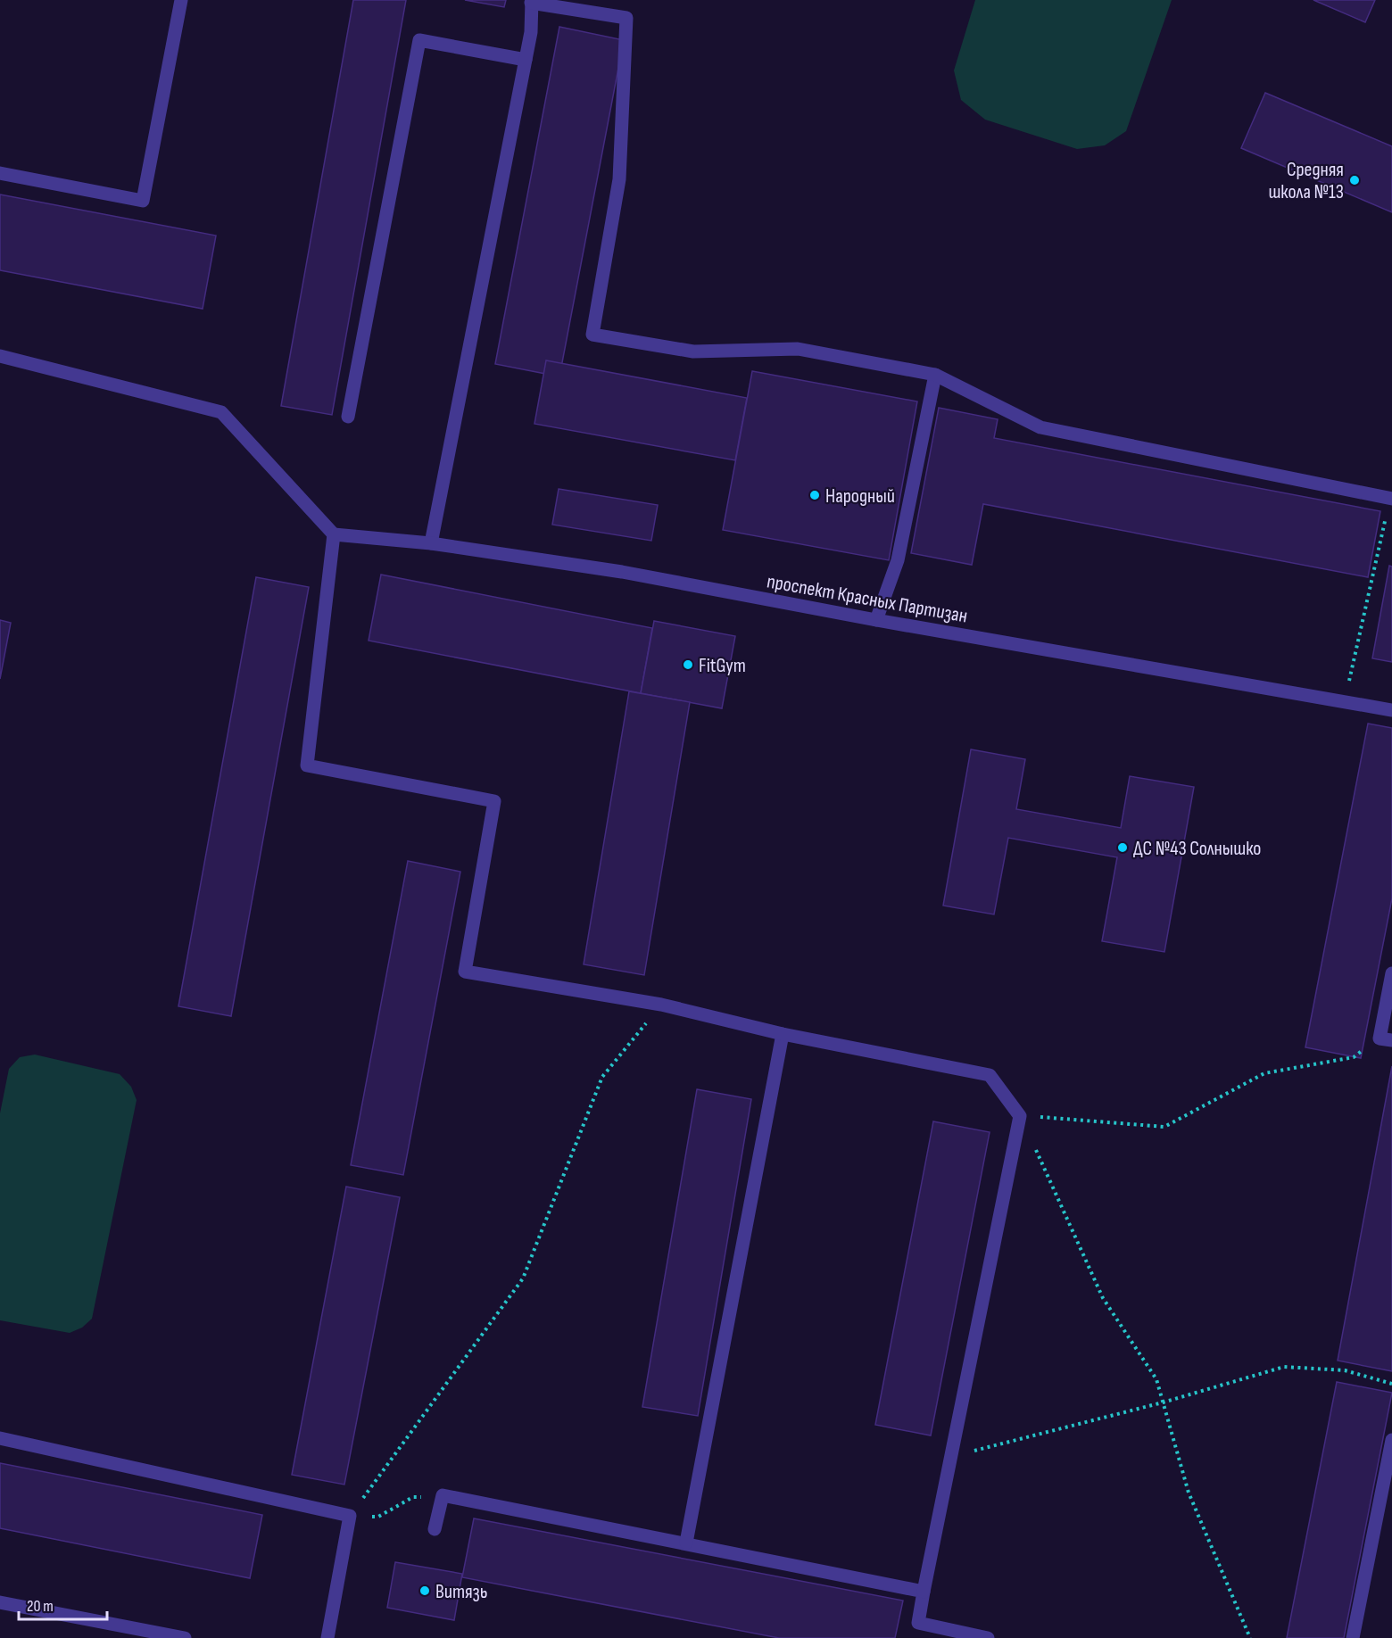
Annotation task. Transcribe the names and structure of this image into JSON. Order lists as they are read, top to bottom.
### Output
{
  "streets": {
    "street": ["проспект Красных Партизан"]
  },
  "places": [
    "Средняя школа №13",
    "Народный",
    "FitGym",
    "ДС №43 Солнышко",
    "Витязь"
  ],
  "scale_bar": "20 m"
}
